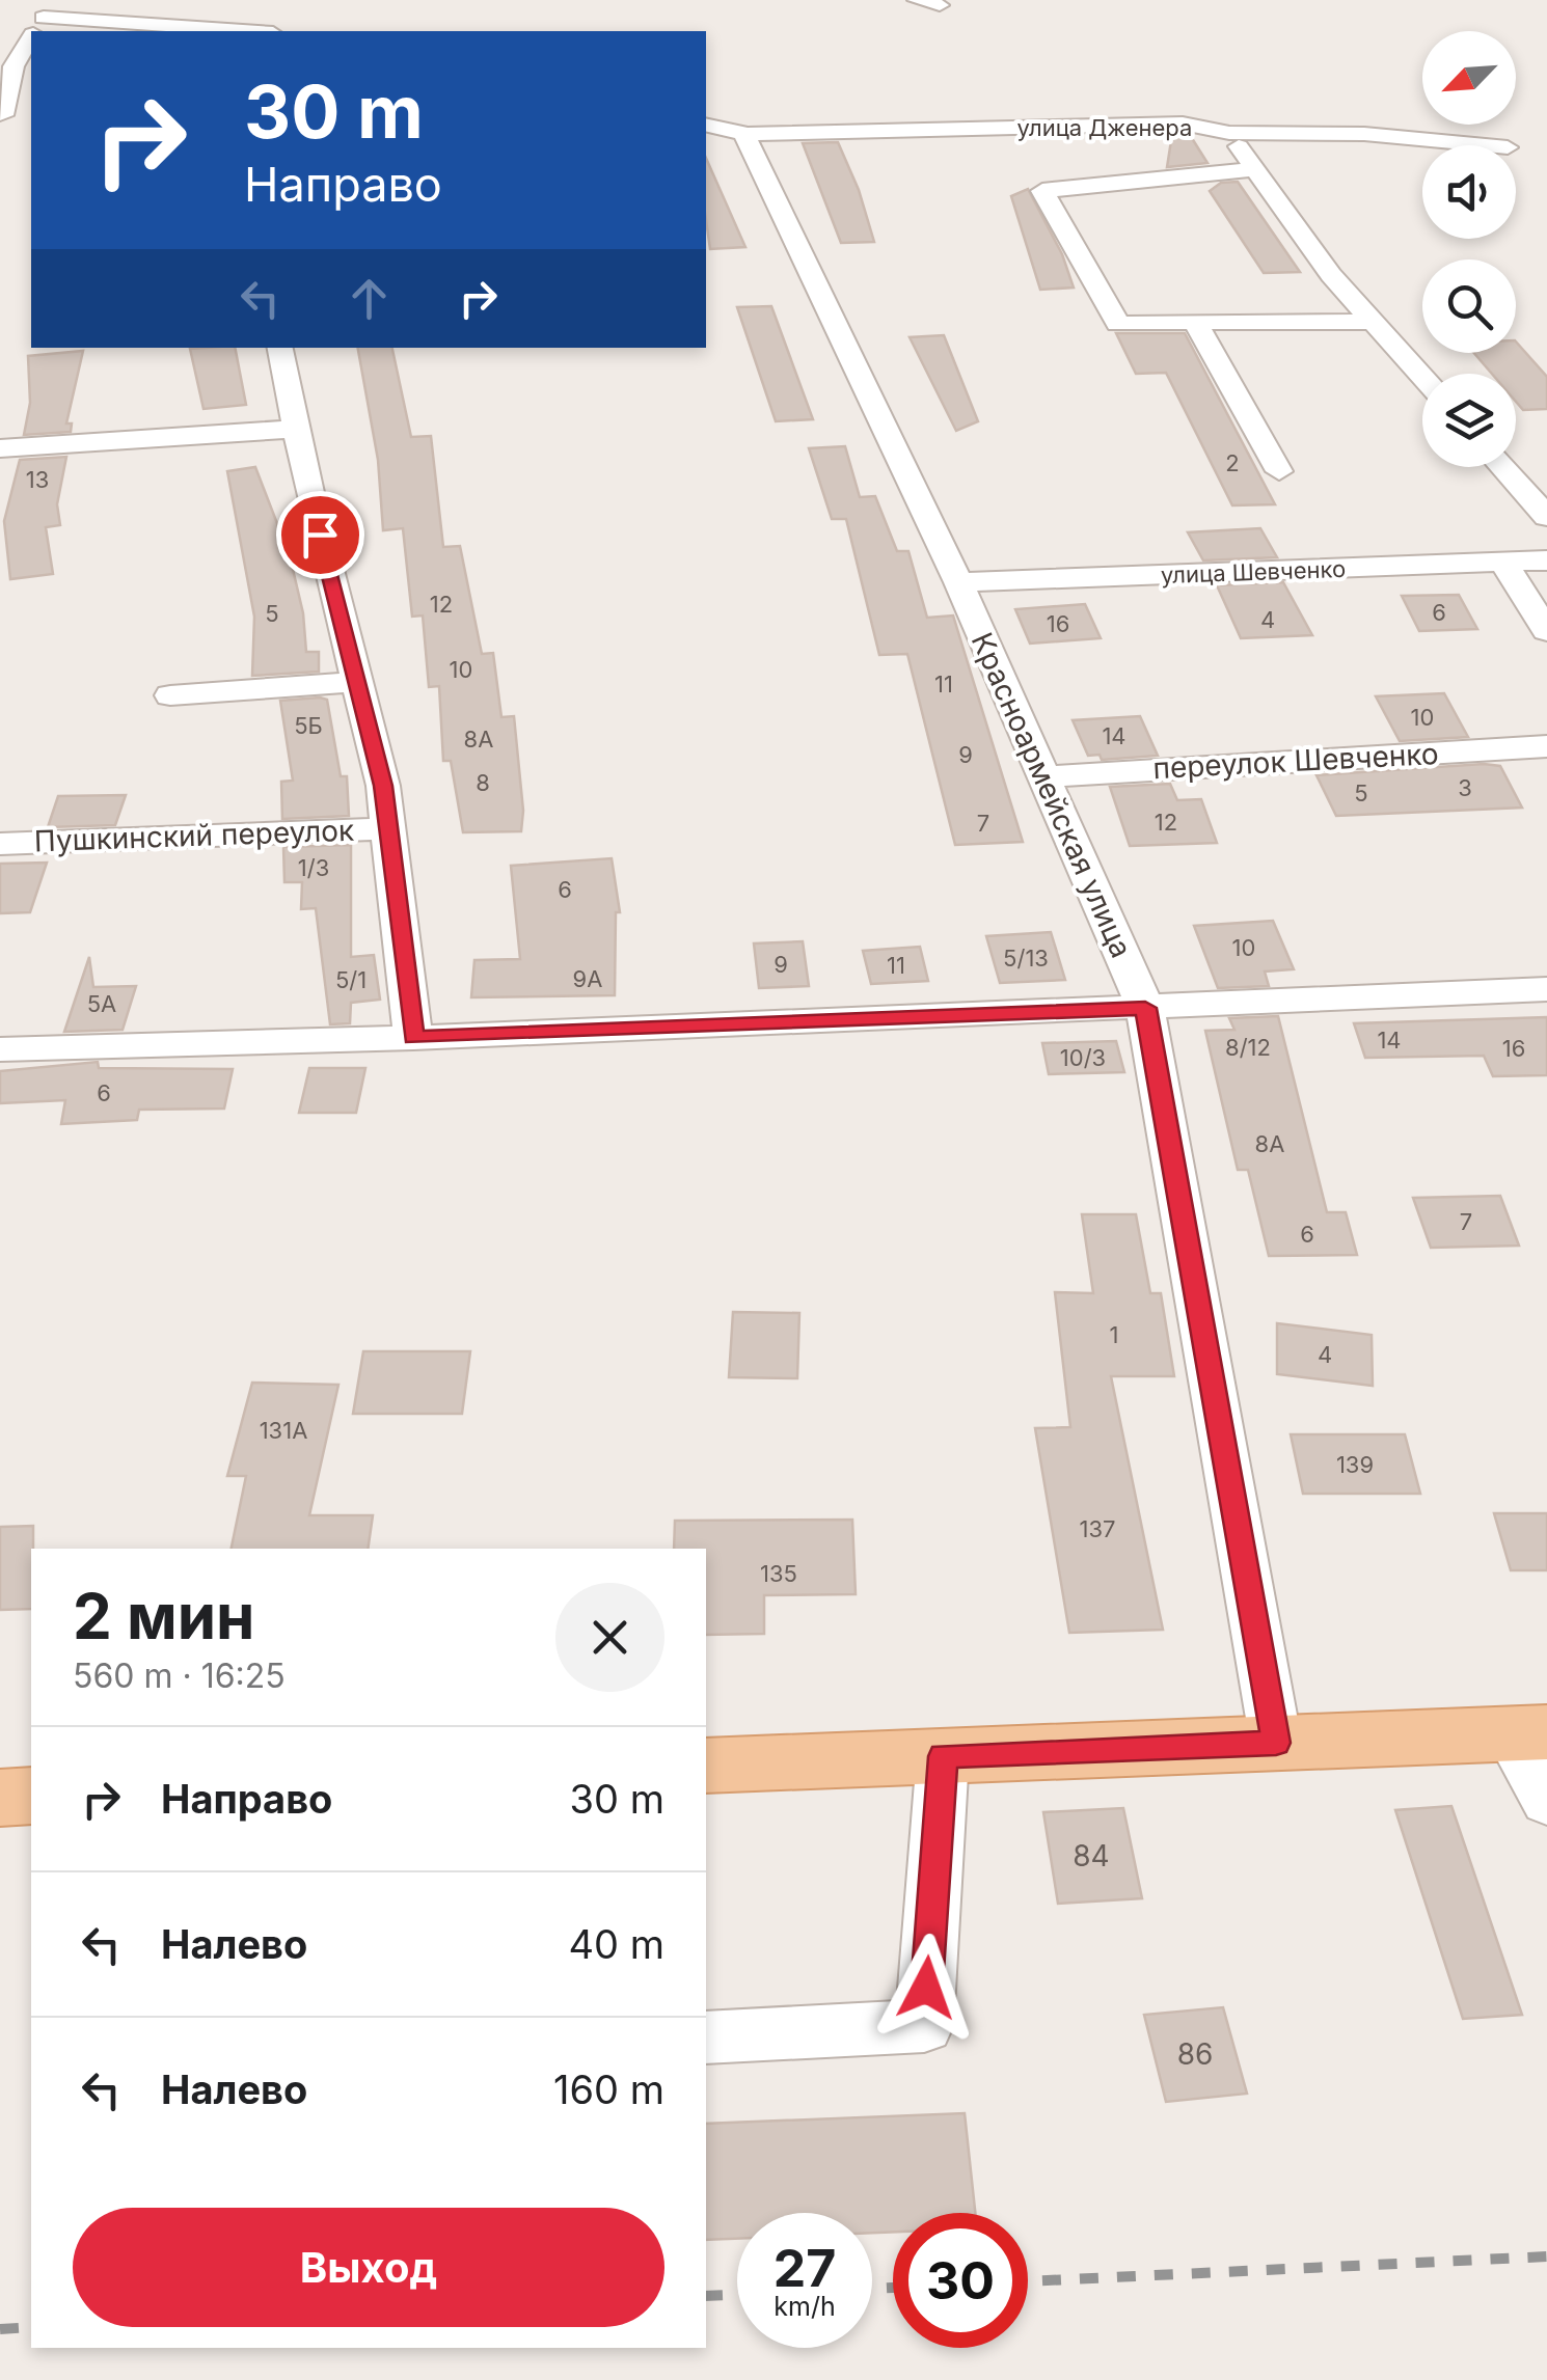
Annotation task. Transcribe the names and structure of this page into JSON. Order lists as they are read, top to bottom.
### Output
{
  "streets": {
    "street": [
      "улица Дженера",
      "улица Шевченко",
      "переулок Шевченко",
      "Красноармейская улица",
      "Пушкинский переулок"
    ]
  },
  "crossings": [
    ["улица Дженера", "Красноармейская улица"],
    ["улица Шевченко", "Красноармейская улица"],
    ["переулок Шевченко", "Красноармейская улица"]
  ],
  "house_numbers": [
    "2",
    "13",
    "12",
    "6",
    "5",
    "4",
    "16",
    "10",
    "11",
    "10",
    "5Б",
    "14",
    "8А",
    "9",
    "8",
    "3",
    "5",
    "12",
    "7",
    "1/3",
    "6",
    "10",
    "5/13",
    "9",
    "11",
    "9А",
    "5/1",
    "5А",
    "14",
    "8/12",
    "16",
    "10/3",
    "6",
    "8А",
    "7",
    "6",
    "1",
    "4",
    "131А",
    "139",
    "137",
    "135",
    "84",
    "86"
  ],
  "north": "bottom left",
  "page": {
    "turn": ["30 m", "Направо"],
    "heading": ["2 мин", "560 m · 16:25"],
    "list": [
      {
        "name": "Направо",
        "value": "30 m"
      },
      {
        "name": "Налево",
        "value": "40 m"
      },
      {
        "name": "Налево",
        "value": "160 m"
      }
    ],
    "buttons": "Выход",
    "speed": "27 km/h",
    "limit": "30"
  }
}
